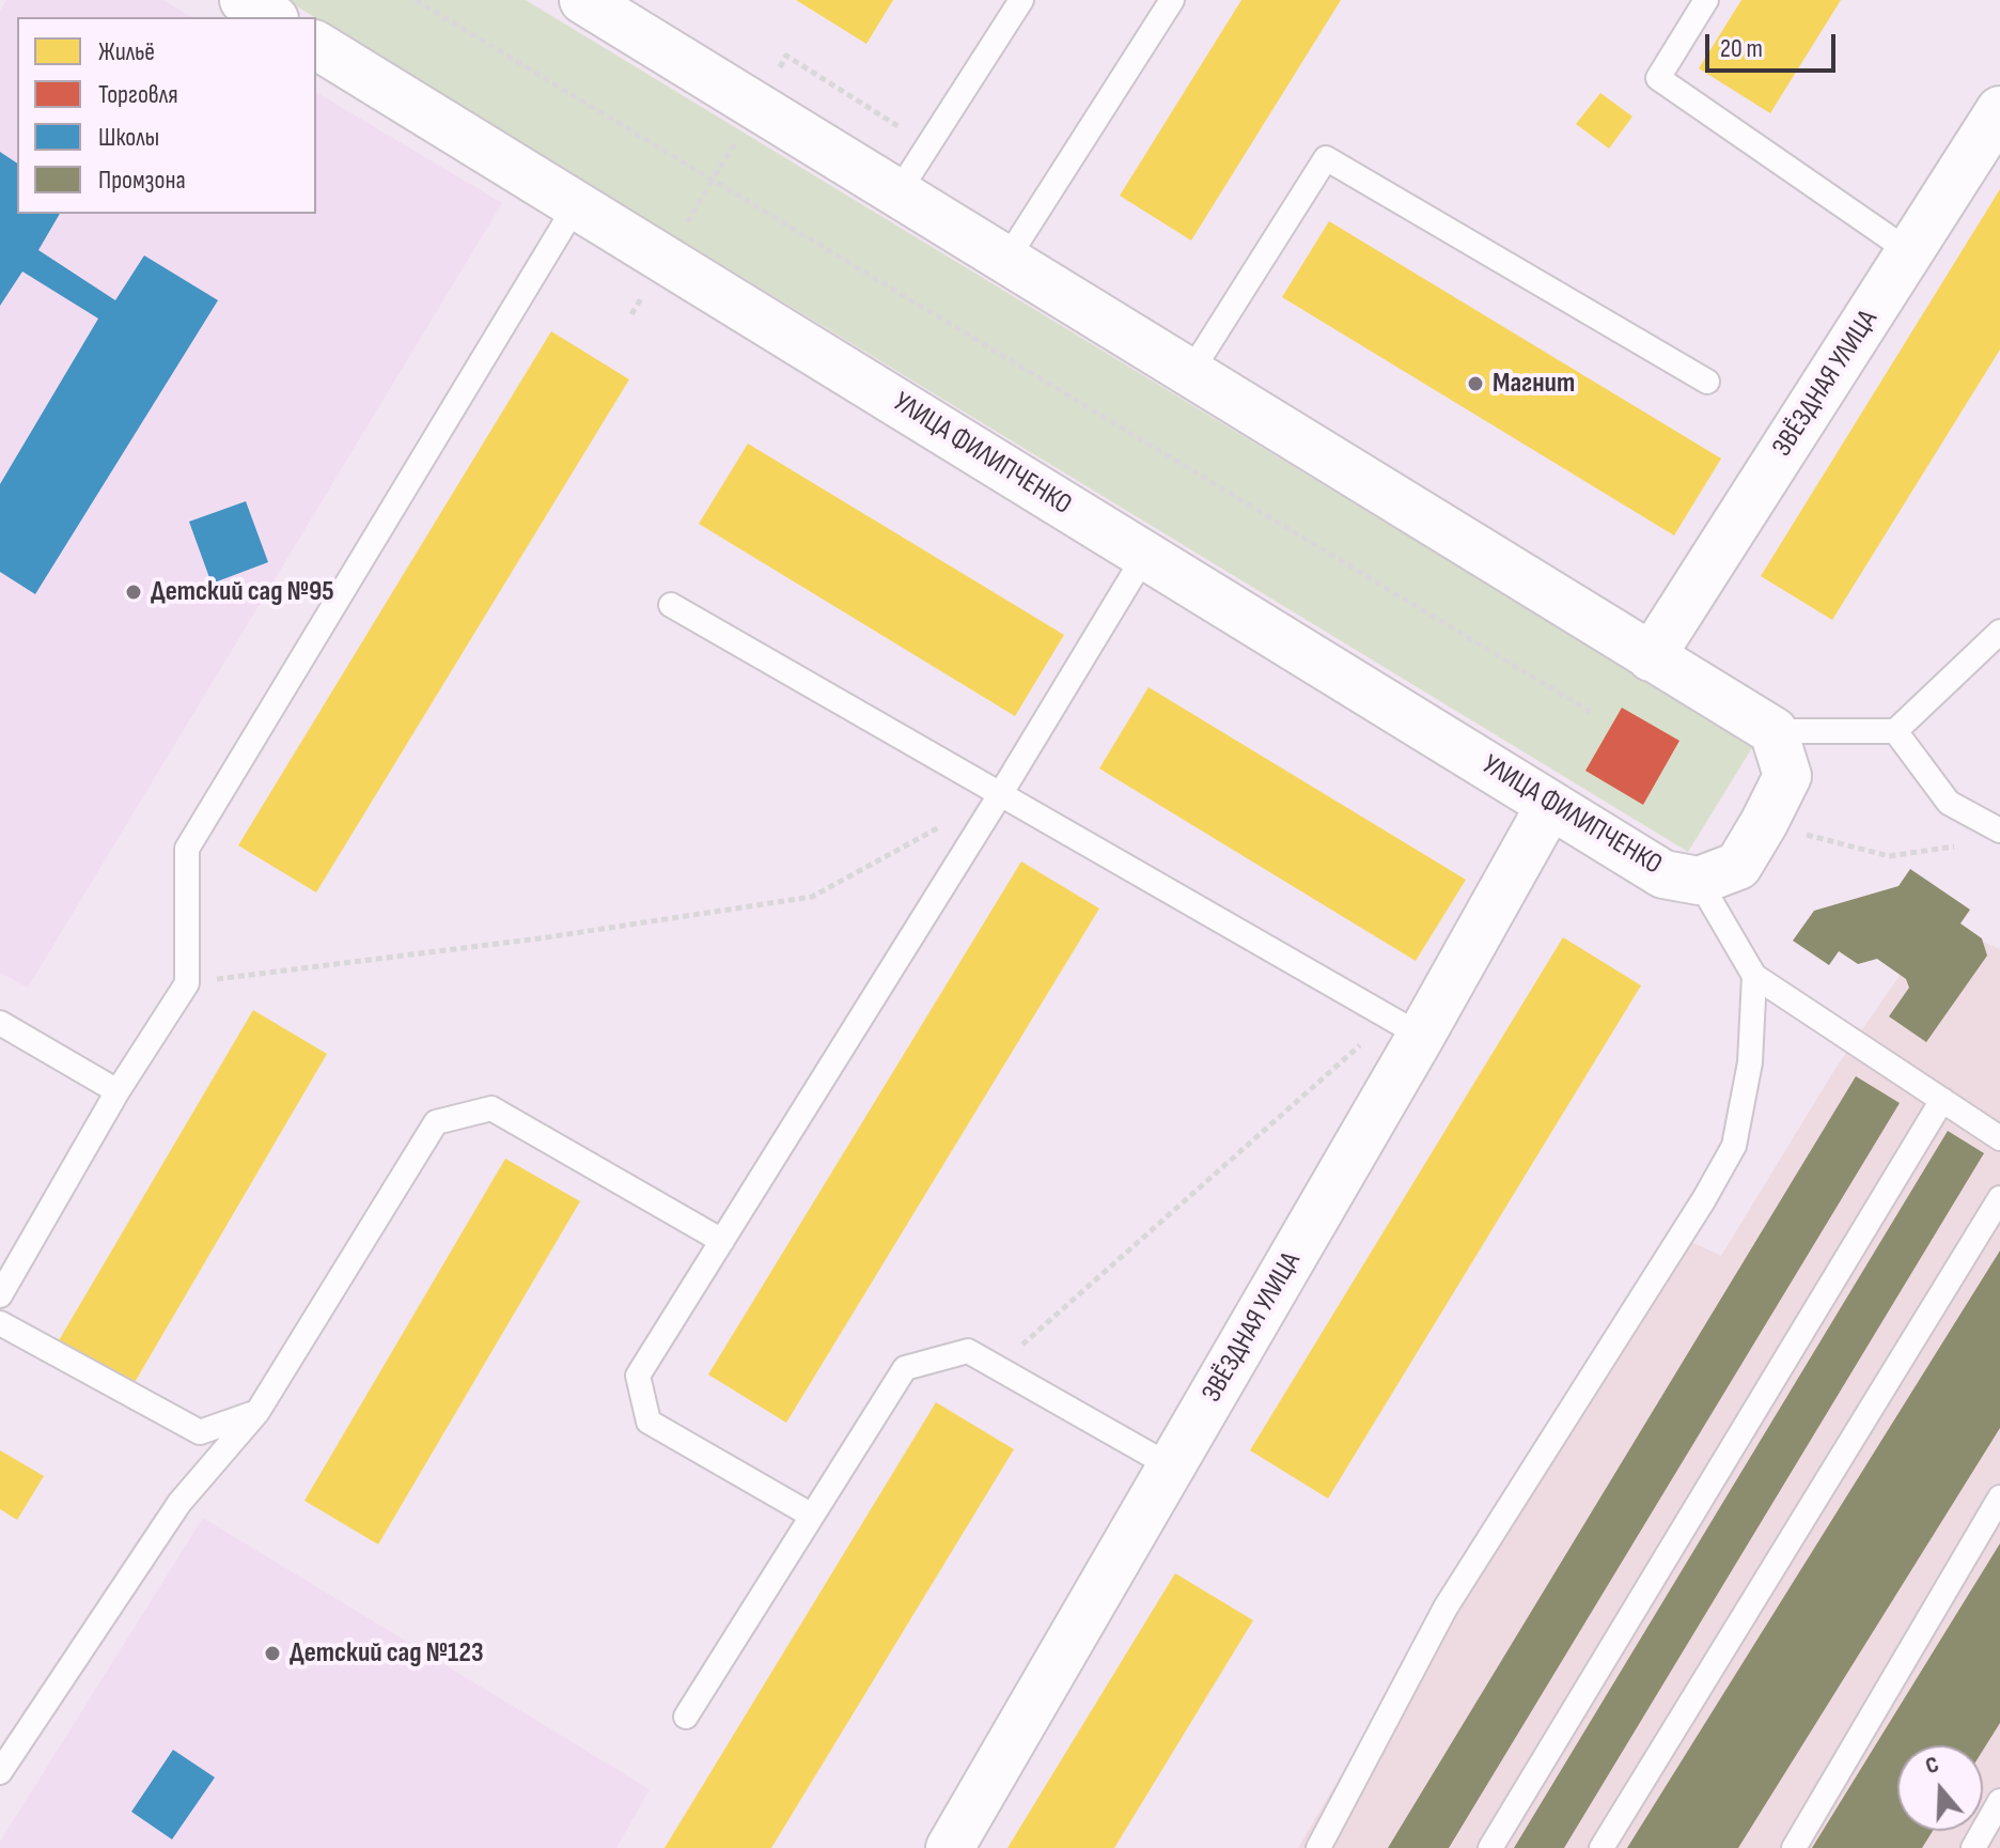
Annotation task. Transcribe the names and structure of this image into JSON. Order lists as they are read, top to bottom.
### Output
{
  "streets": {
    "street": ["ЗВЁЗДНАЯ УЛИЦА", "УЛИЦА ФИЛИПЧЕНКО"]
  },
  "crossings": [
    ["ЗВЁЗДНАЯ УЛИЦА", "УЛИЦА ФИЛИПЧЕНКО"]
  ],
  "places": ["Магнит", "Детский сад №95", "Детский сад №123"],
  "legend": [
    "Жильё",
    "Торговля",
    "Школы",
    "Промзона"
  ],
  "scale_bar": "20 m",
  "north": "top"
}
